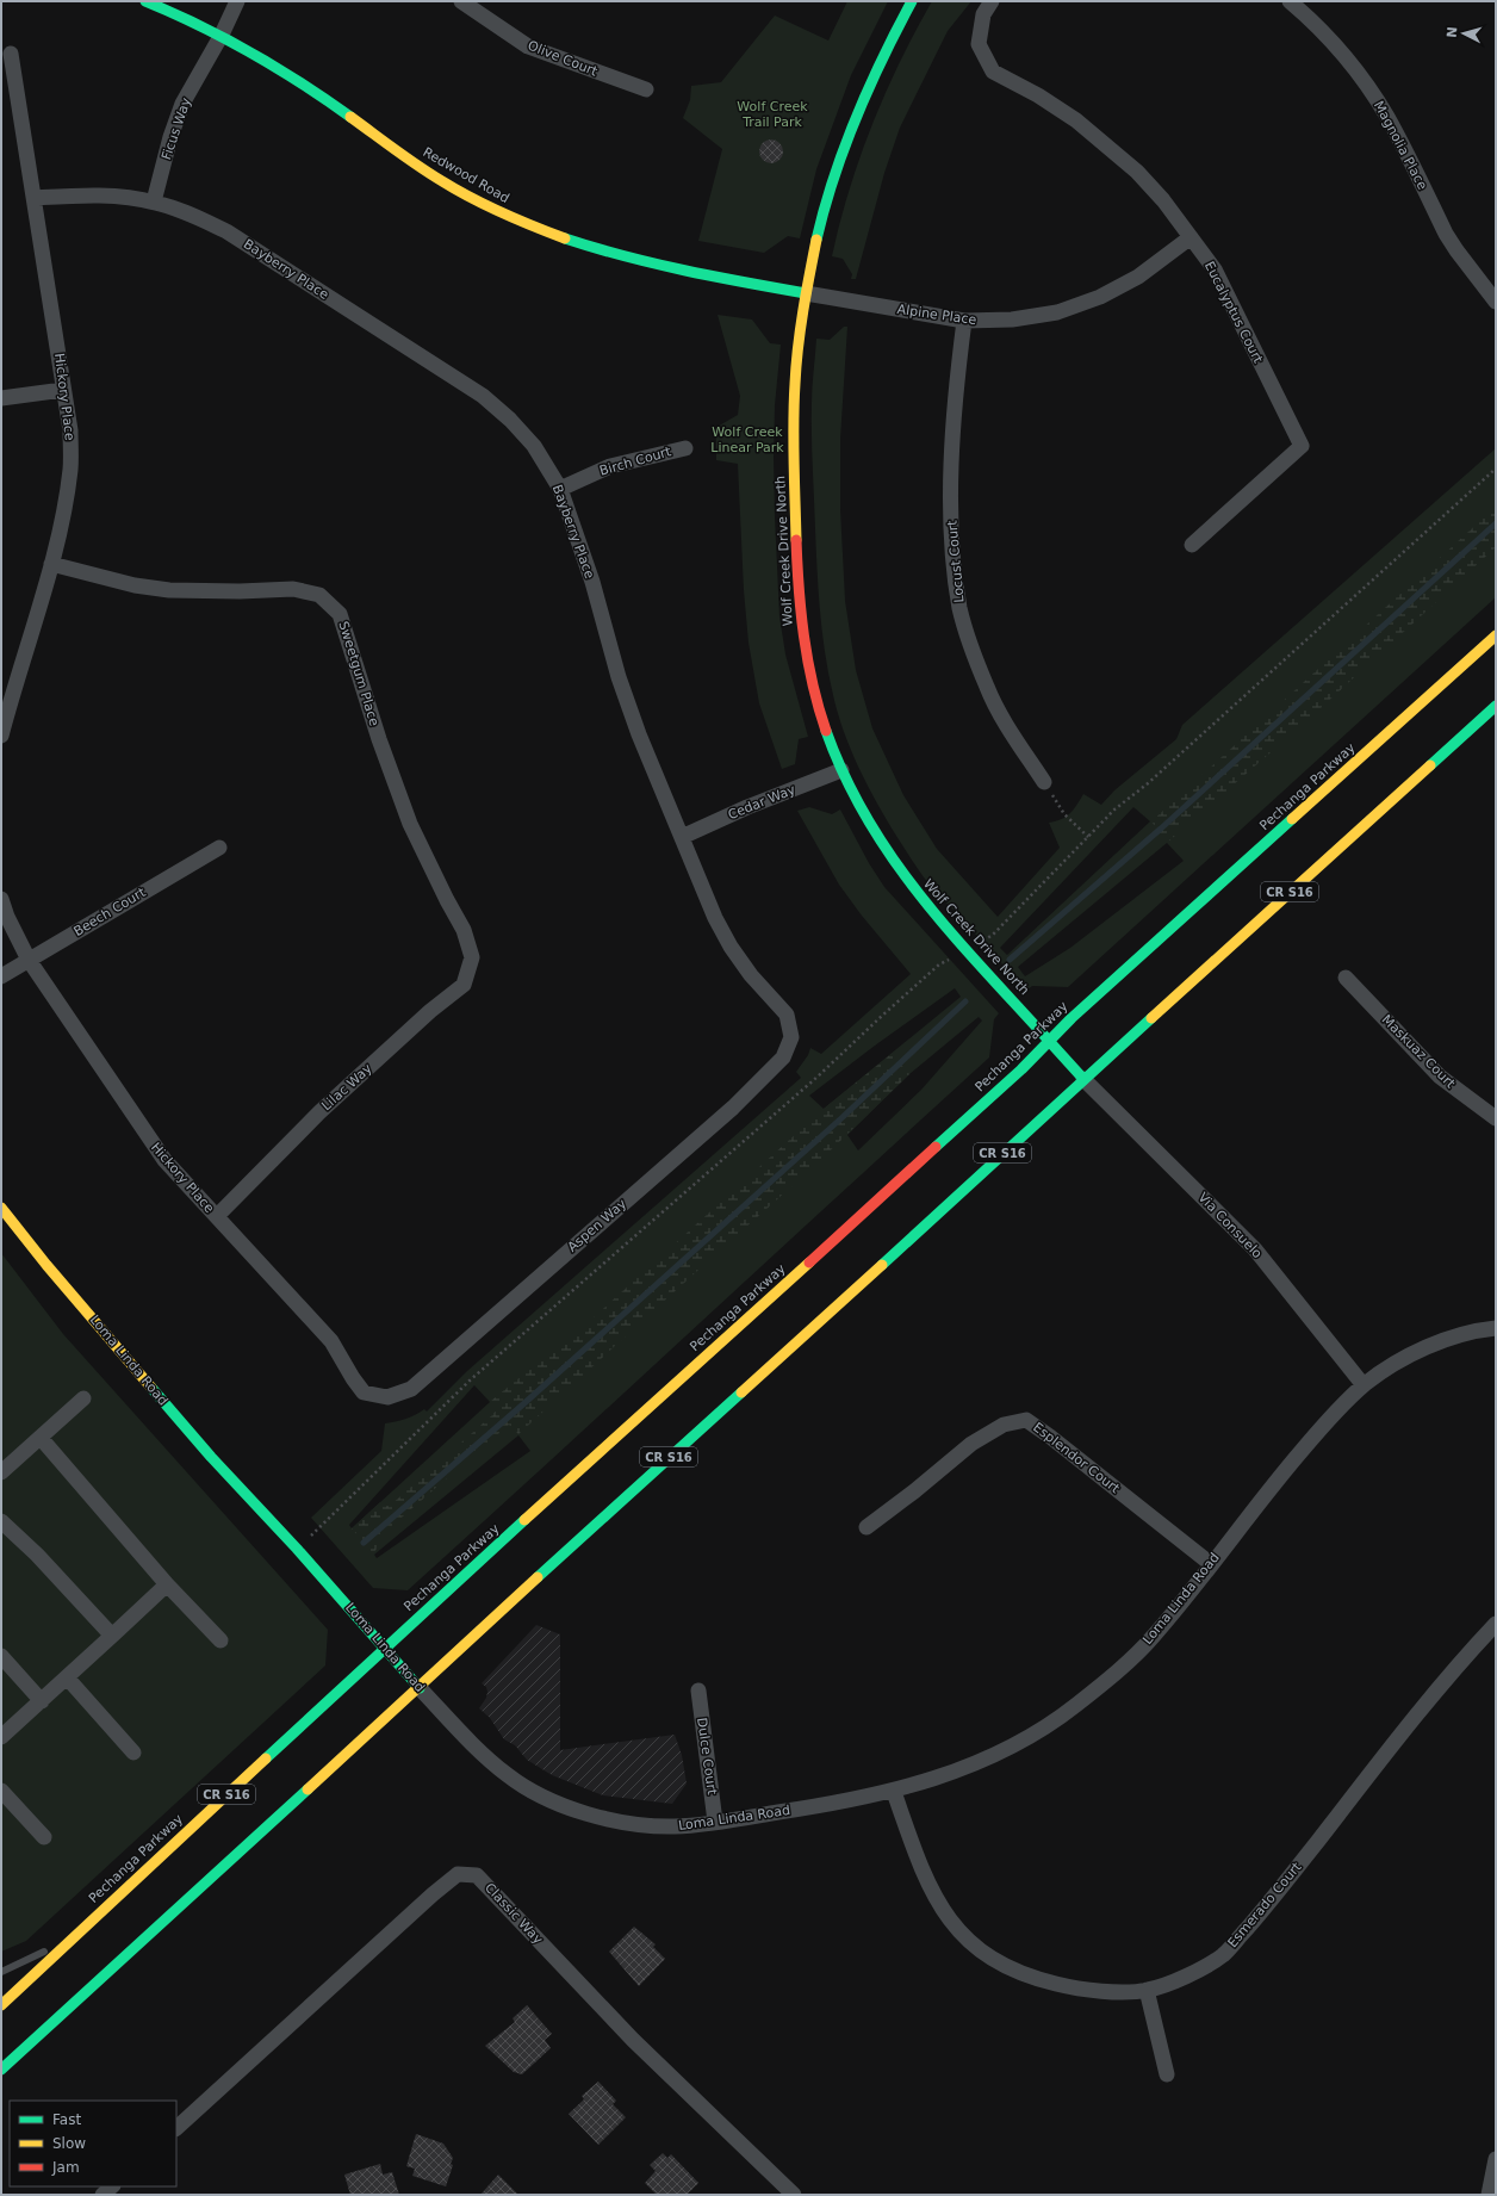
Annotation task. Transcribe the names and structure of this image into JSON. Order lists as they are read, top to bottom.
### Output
{
  "streets": {
    "main road": [
      "Redwood Road",
      "Wolf Creek Drive North",
      "Pechanga Parkway",
      "CR S16",
      "Loma Linda Road"
    ],
    "street": [
      "Olive Court",
      "Ficus Way",
      "Magnolia Place",
      "Bayberry Place",
      "Eucalyptus Court",
      "Alpine Place",
      "Hickory Place",
      "Birch Court",
      "Locust Court",
      "Sweetgum Place",
      "Cedar Way",
      "Beech Court",
      "Maskuaz Court",
      "Lilac Way",
      "Aspen Way",
      "Via Consuelo",
      "Esplendor Court",
      "Dulce Court",
      "Esmerado Court",
      "Classic Way"
    ]
  },
  "crossings": [
    ["Ficus Way", "Redwood Road"],
    ["Ficus Way", "Bayberry Place"],
    ["Redwood Road", "Alpine Place"],
    ["Redwood Road", "Wolf Creek Drive North"],
    ["Bayberry Place", "Hickory Place"],
    ["Bayberry Place", "Birch Court"],
    ["Bayberry Place", "Cedar Way"],
    ["Bayberry Place", "Aspen Way"],
    ["Eucalyptus Court", "Alpine Place"],
    ["Alpine Place", "Wolf Creek Drive North"],
    ["Alpine Place", "Locust Court"],
    ["Hickory Place", "Sweetgum Place"],
    ["Hickory Place", "Beech Court"],
    ["Hickory Place", "Lilac Way"],
    ["Hickory Place", "Aspen Way"],
    ["Wolf Creek Drive North", "Pechanga Parkway"],
    ["Wolf Creek Drive North", "Cedar Way"],
    ["Wolf Creek Drive North", "CR S16"],
    ["Wolf Creek Drive North", "Via Consuelo"],
    ["Sweetgum Place", "Lilac Way"],
    ["Pechanga Parkway", "Loma Linda Road"],
    ["CR S16", "Via Consuelo"],
    ["CR S16", "Loma Linda Road"],
    ["Via Consuelo", "Loma Linda Road"],
    ["Loma Linda Road", "Esplendor Court"],
    ["Loma Linda Road", "Dulce Court"],
    ["Loma Linda Road", "Esmerado Court"]
  ],
  "parks": ["Wolf Creek Trail Park", "Wolf Creek Linear Park"],
  "legend": ["Fast", "Slow", "Jam"],
  "north": "left"
}
